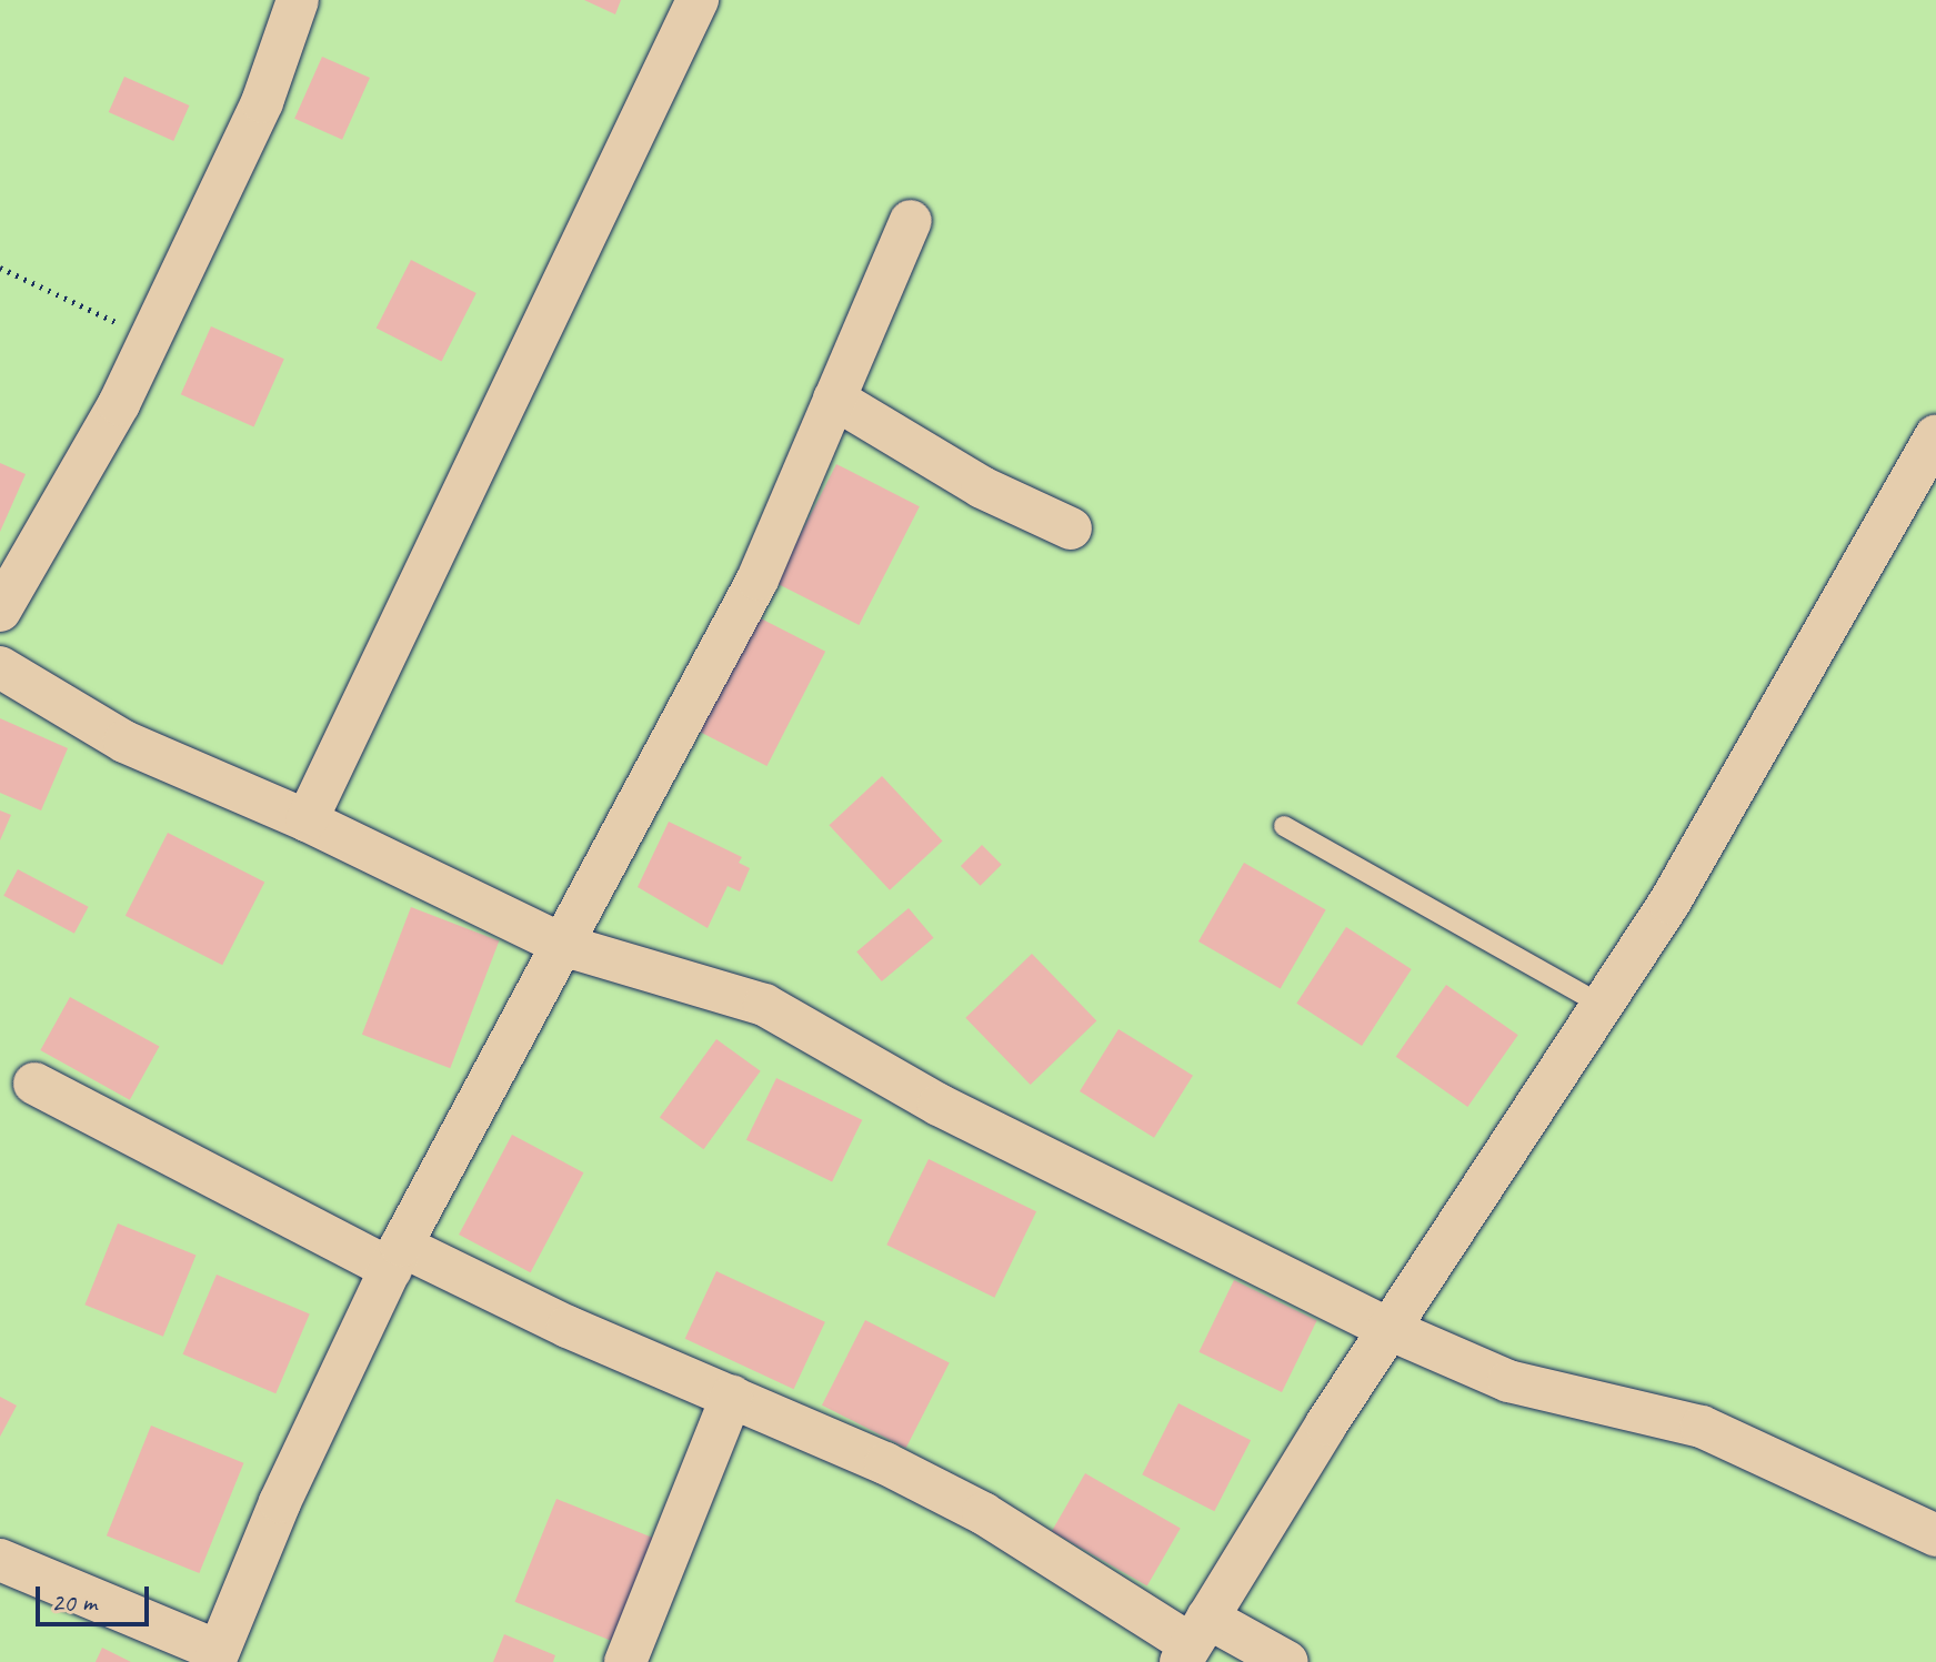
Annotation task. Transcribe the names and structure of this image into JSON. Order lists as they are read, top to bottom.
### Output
{
  "scale_bar": "20 m"
}
